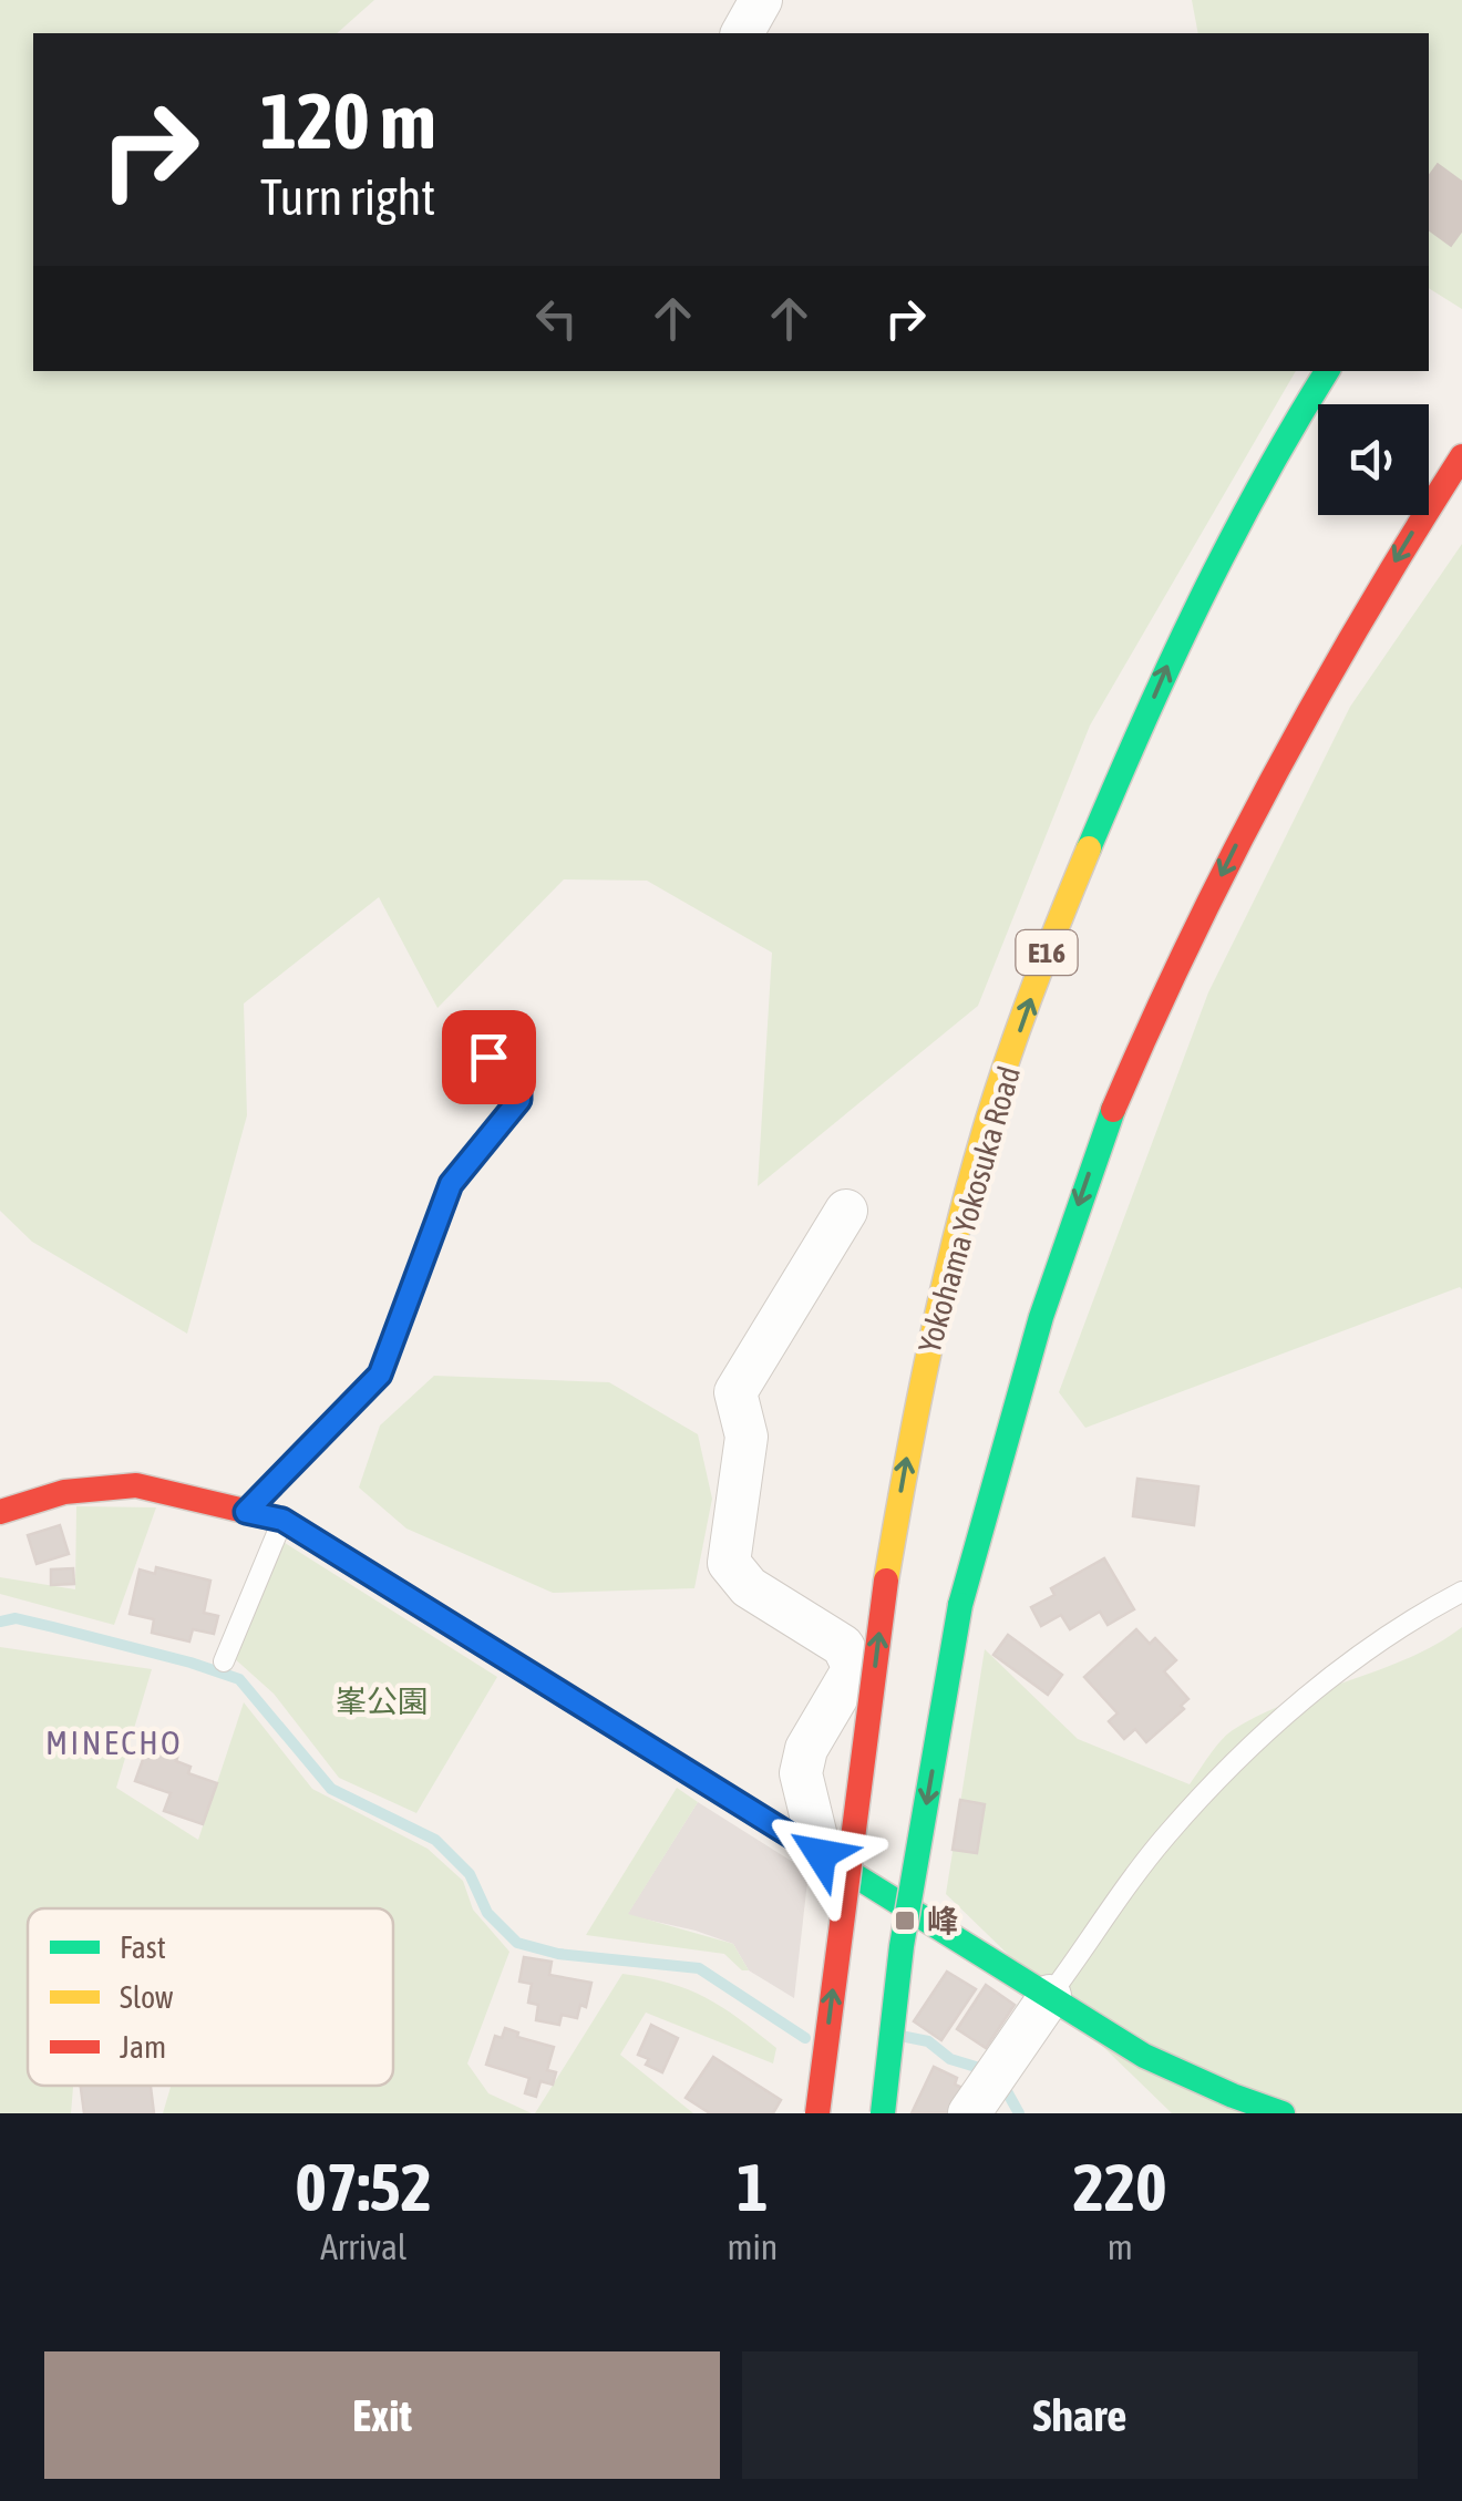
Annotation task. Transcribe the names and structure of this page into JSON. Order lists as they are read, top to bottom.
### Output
{
  "streets": {
    "main road": ["E16", "Yokohama Yokosuka Road"]
  },
  "districts": ["MINECHO"],
  "parks": ["峯公園"],
  "places": {
    "transit": ["峰"]
  },
  "legend": ["Fast", "Slow", "Jam"],
  "page": {
    "turn": ["120 m", "Turn right"],
    "eta": [
      "07:52",
      "Arrival",
      "1",
      "min",
      "220",
      "m"
    ],
    "buttons": ["Exit", "Share"]
  }
}
